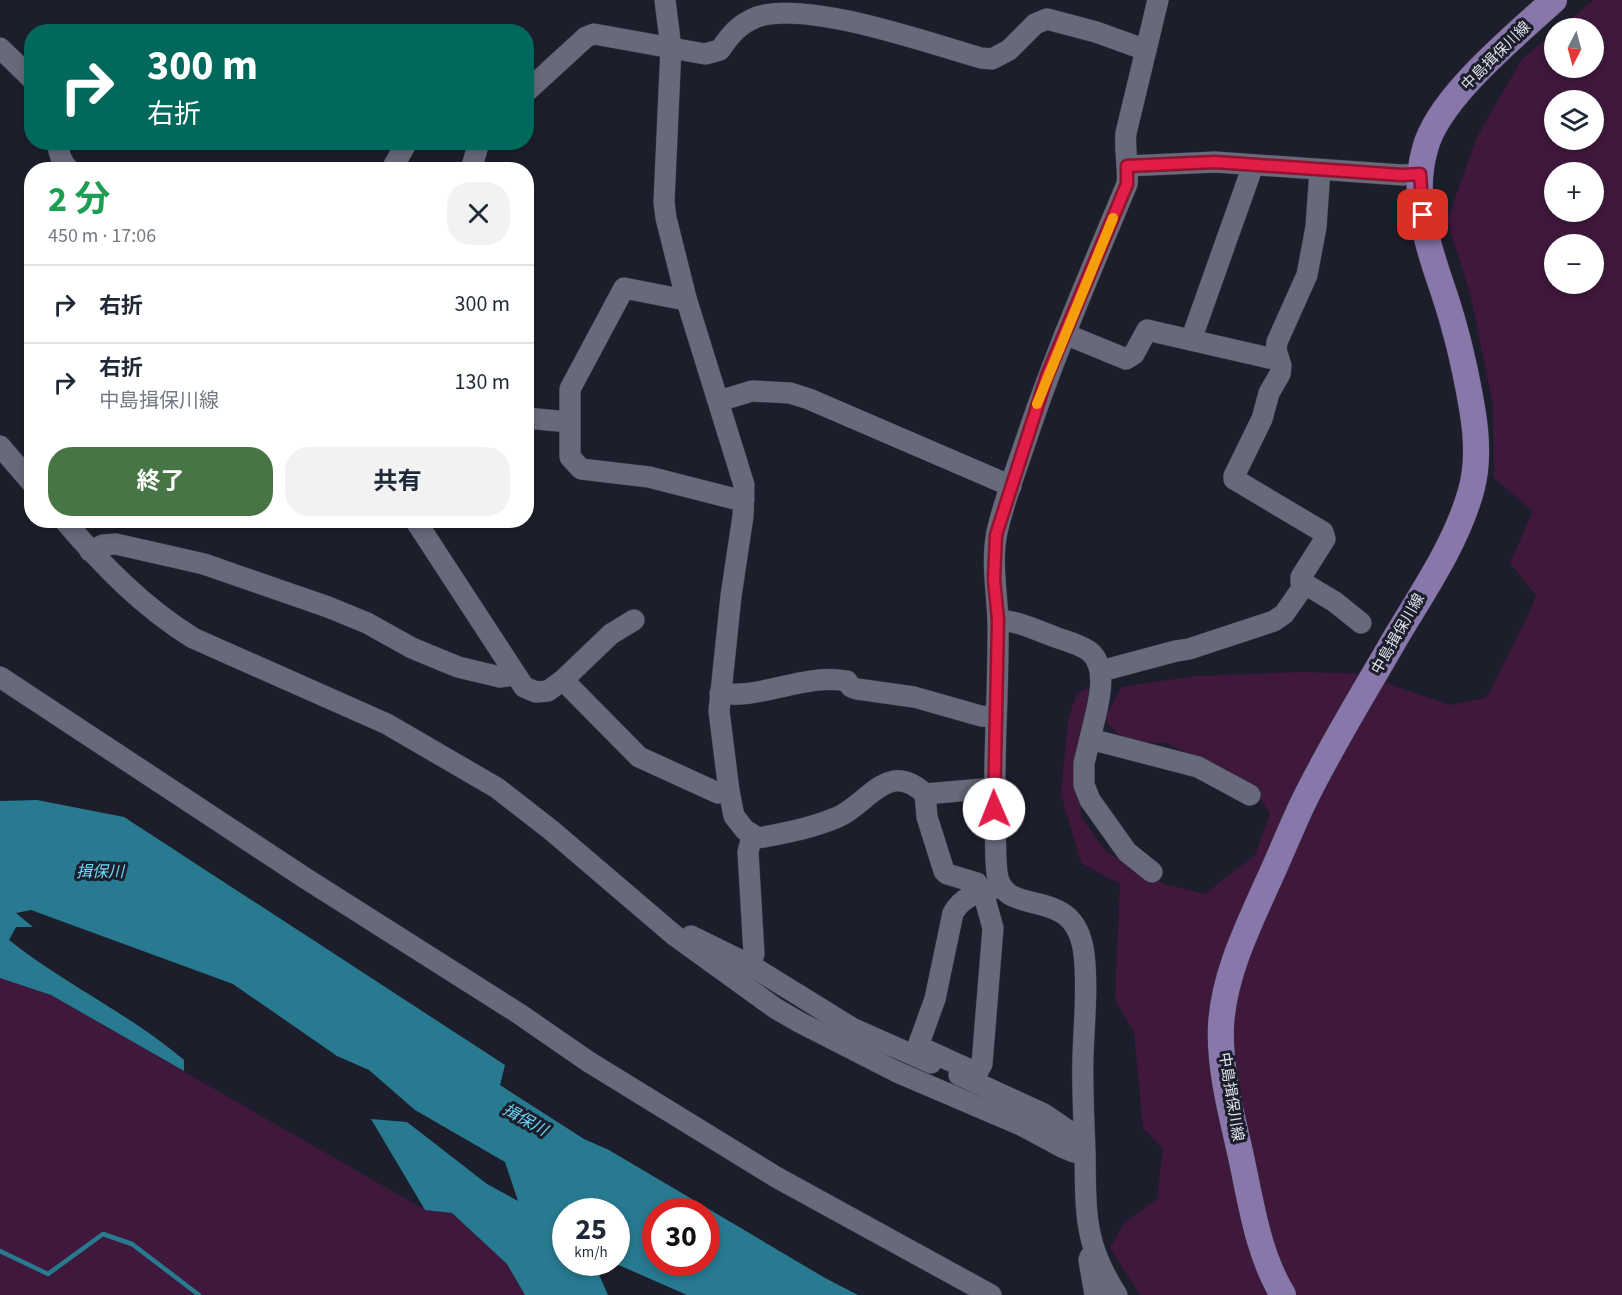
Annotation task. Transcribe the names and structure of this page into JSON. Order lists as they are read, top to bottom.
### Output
{
  "streets": {
    "main road": ["中島揖保川線"]
  },
  "water": ["揖保川"],
  "north": "bottom",
  "page": {
    "map_buttons": ["+", "−"],
    "turn": ["300 m", "右折"],
    "heading": ["2 分", "450 m · 17:06"],
    "list": [
      {
        "name": "右折",
        "value": "300 m"
      },
      {
        "name": "右折",
        "note": "中島揖保川線",
        "value": "130 m"
      }
    ],
    "buttons": ["終了", "共有"],
    "speed": "25 km/h",
    "limit": "30"
  }
}
